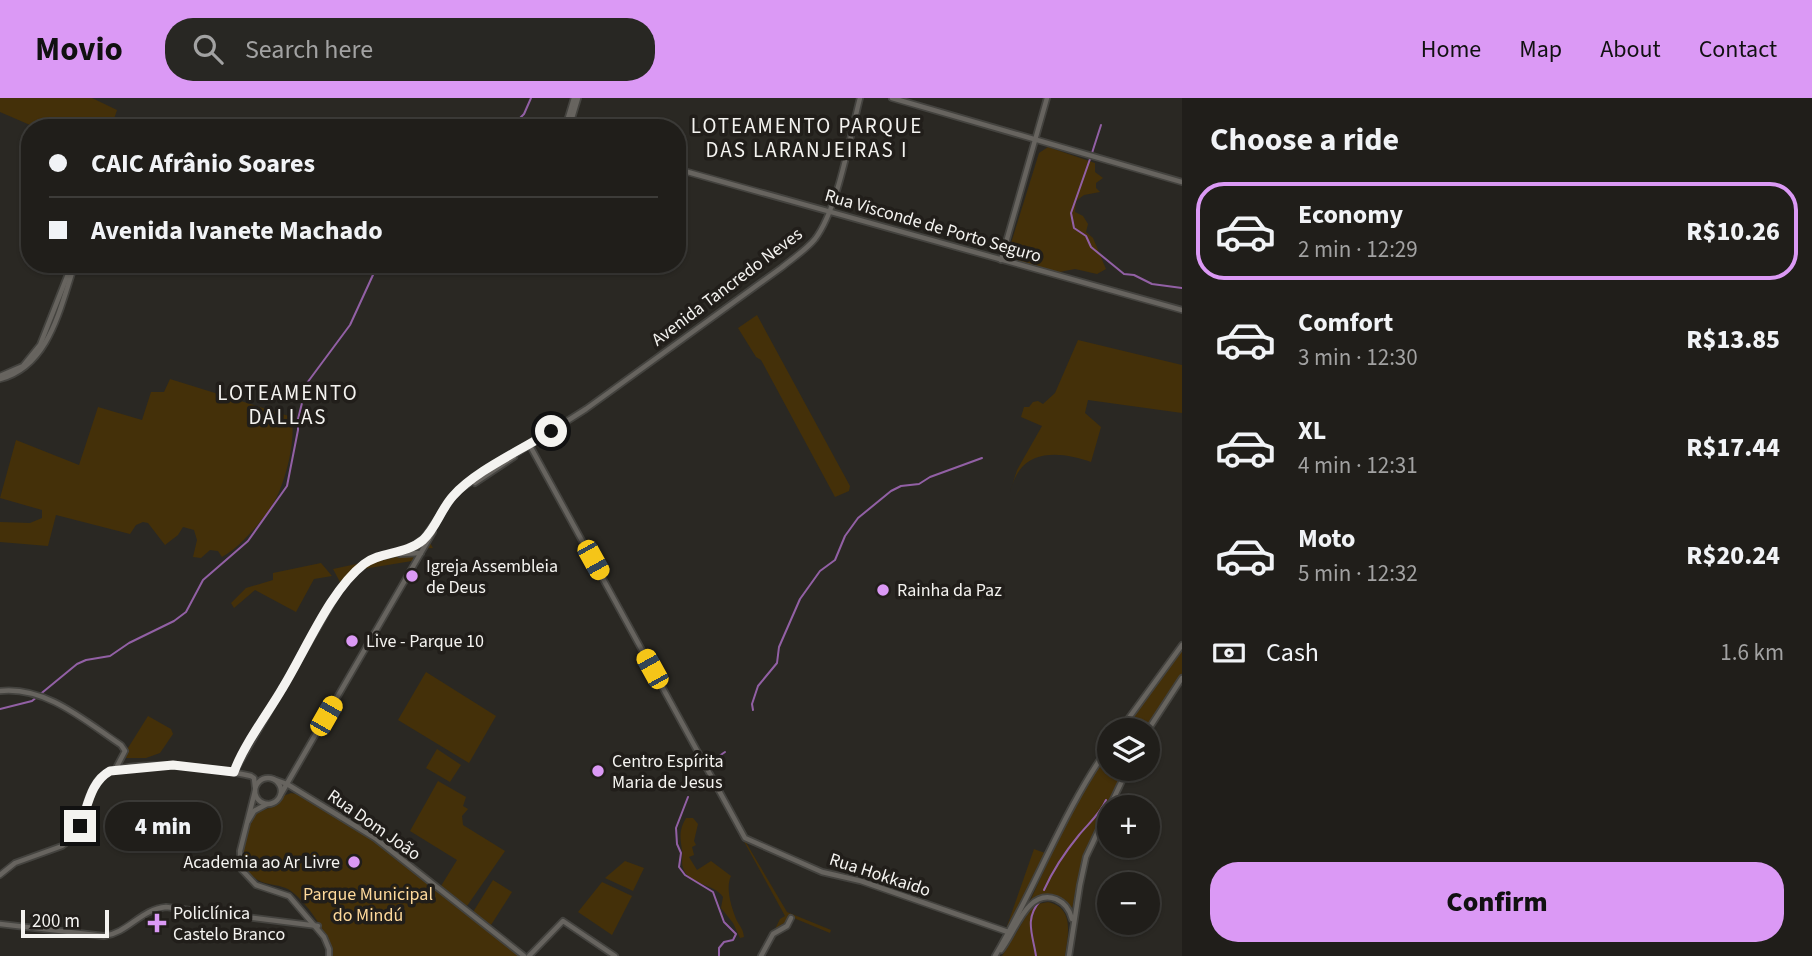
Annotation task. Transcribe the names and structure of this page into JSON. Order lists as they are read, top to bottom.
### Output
{
  "streets": {
    "main road": [
      "Rua Visconde de Porto Seguro",
      "Avenida Tancredo Neves",
      "Rua Dom João",
      "Rua Hokkaido"
    ]
  },
  "crossings": [
    ["Rua Visconde de Porto Seguro", "Avenida Tancredo Neves"],
    ["Avenida Tancredo Neves", "Rua Dom João"],
    ["Avenida Tancredo Neves", "Rua Hokkaido"]
  ],
  "districts": ["LOTEAMENTO PARQUE DAS LARANJEIRAS I", "LOTEAMENTO DALLAS"],
  "parks": ["Parque Municipal do Mindú"],
  "places": {
    "other": [
      "Igreja Assembleia de Deus",
      "Rainha da Paz",
      "Live - Parque 10",
      "Centro Espírita Maria de Jesus",
      "Academia ao Ar Livre"
    ],
    "health": ["Policlínica Castelo Branco"]
  },
  "scale_bar": "200 m",
  "page": {
    "header": "Movio",
    "search": "Search here",
    "nav": [
      "Home",
      "Map",
      "About",
      "Contact"
    ],
    "heading": "Choose a ride",
    "banner": ["CAIC Afrânio Soares", "Avenida Ivanete Machado"],
    "list": [
      {
        "name": "Economy",
        "note": "2 min · 12:29",
        "value": "R$10.26"
      },
      {
        "name": "Comfort",
        "note": "3 min · 12:30",
        "value": "R$13.85"
      },
      {
        "name": "XL",
        "note": "4 min · 12:31",
        "value": "R$17.44"
      },
      {
        "name": "Moto",
        "note": "5 min · 12:32",
        "value": "R$20.24"
      }
    ],
    "pay": ["Cash", "1.6 km"],
    "map_buttons": ["+", "−"],
    "bubble": "4 min",
    "buttons": "Confirm",
    "scale": "200 m"
  }
}
